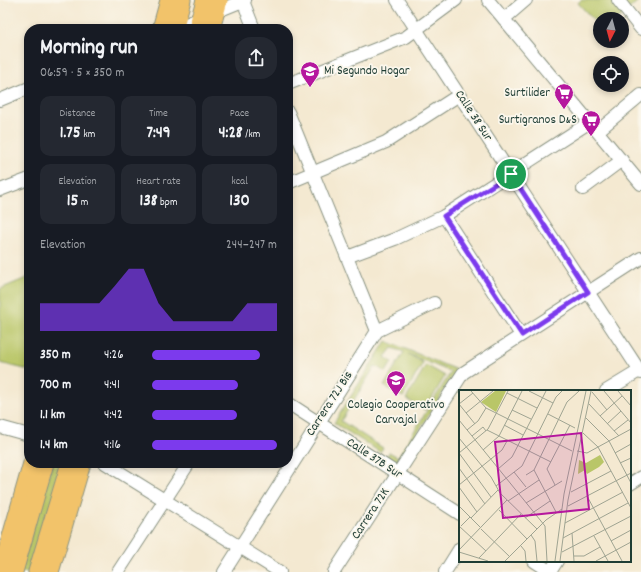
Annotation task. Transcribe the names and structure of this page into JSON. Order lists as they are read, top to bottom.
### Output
{
  "streets": {
    "street": [
      "Calle 38 Sur",
      "Carrera 72J Bis",
      "Calle 37B Sur",
      "Carrera 72K"
    ]
  },
  "crossings": [
    ["Calle 38 Sur", "Carrera 72K"],
    ["Carrera 72J Bis", "Calle 37B Sur"],
    ["Calle 37B Sur", "Carrera 72K"]
  ],
  "places": {
    "school or university": ["Mi Segundo Hogar", "Colegio Cooperativo Carvajal"],
    "supermarket": ["Surtilider", "Surtigranos D&S"]
  },
  "north": "bottom",
  "page": {
    "heading": ["Morning run", "06:59 · 5 × 350 m"],
    "stats": [
      ["Distance", "1.75 km"],
      ["Time", "7:49"],
      ["Pace", "4:28 /km"],
      ["Elevation", "15 m"],
      ["Heart rate", "138 bpm"],
      ["kcal", "130"]
    ],
    "chart": ["Elevation", "244–247 m"],
    "list": [
      {
        "name": "350 m",
        "note": "4:26"
      },
      {
        "name": "700 m",
        "note": "4:41"
      },
      {
        "name": "1.1 km",
        "note": "4:42"
      },
      {
        "name": "1.4 km",
        "note": "4:16"
      }
    ]
  }
}
